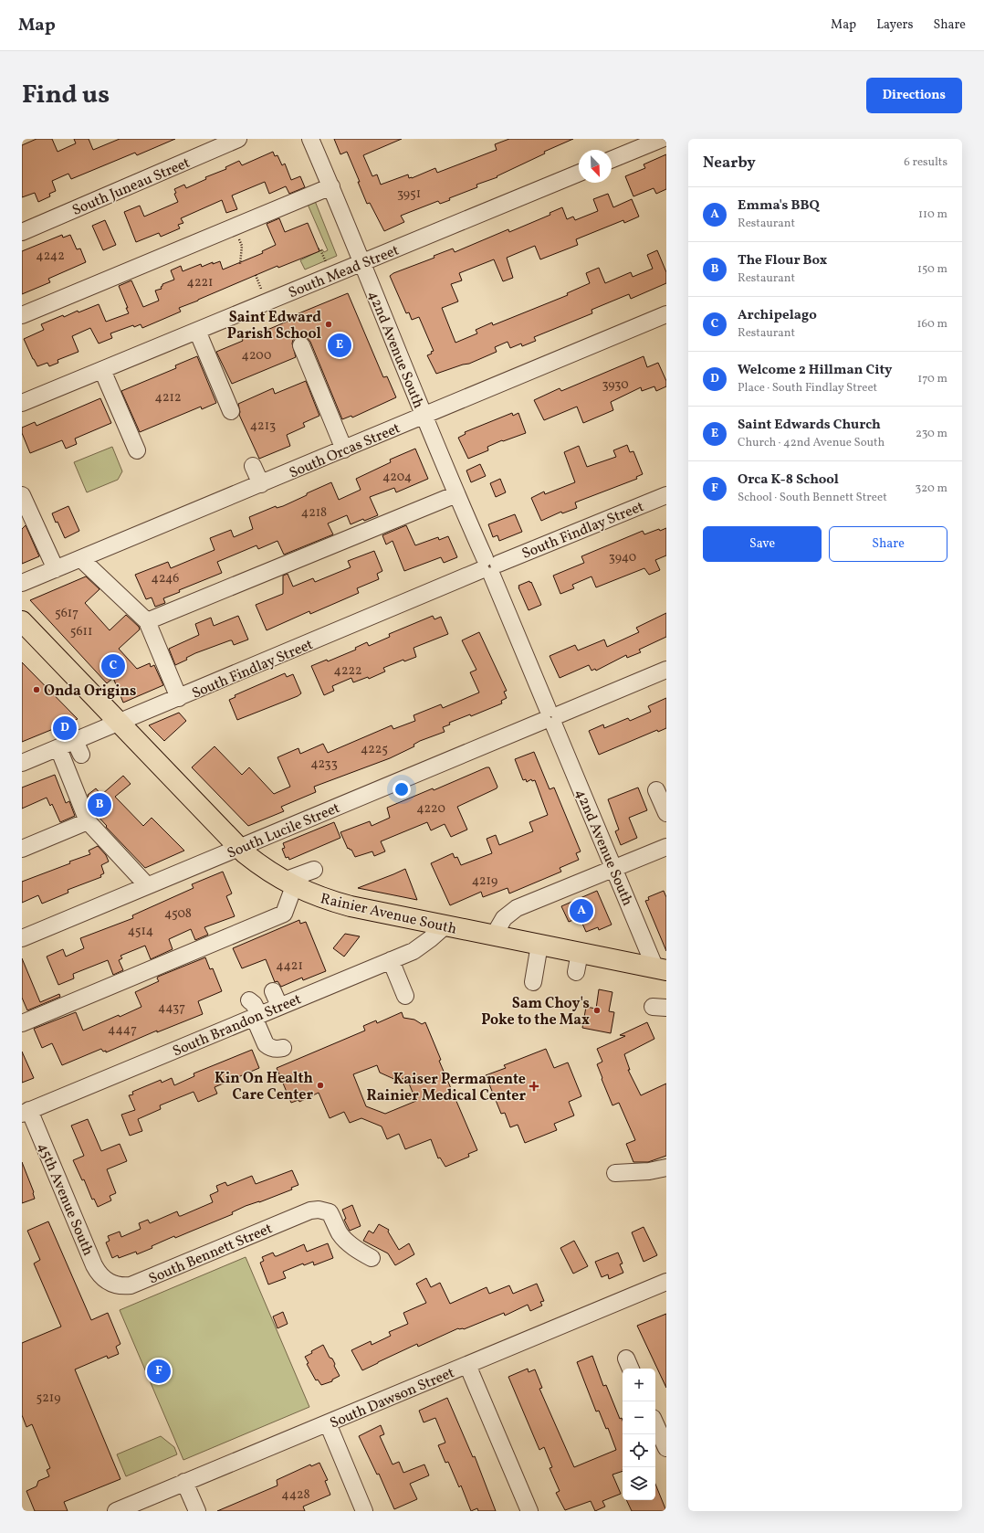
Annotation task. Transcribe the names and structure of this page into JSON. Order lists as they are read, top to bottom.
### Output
{
  "streets": {
    "main road": ["Rainier Avenue South"],
    "street": [
      "South Juneau Street",
      "South Mead Street",
      "42nd Avenue South",
      "South Orcas Street",
      "South Findlay Street",
      "South Lucile Street",
      "South Brandon Street",
      "45th Avenue South",
      "South Bennett Street",
      "South Dawson Street"
    ]
  },
  "crossings": [
    ["South Mead Street", "42nd Avenue South"],
    ["42nd Avenue South", "South Orcas Street"],
    ["42nd Avenue South", "South Findlay Street"],
    ["42nd Avenue South", "South Lucile Street"],
    ["42nd Avenue South", "Rainier Avenue South"],
    ["South Findlay Street", "Rainier Avenue South"],
    ["South Lucile Street", "Rainier Avenue South"],
    ["Rainier Avenue South", "South Brandon Street"],
    ["South Brandon Street", "45th Avenue South"],
    ["45th Avenue South", "South Bennett Street"]
  ],
  "places": {
    "other": [
      "Saint Edward Parish School",
      "Onda Origins",
      "Sam Choy's Poke to the Max",
      "Kin On Health Care Center"
    ],
    "health": ["Kaiser Permanente Rainier Medical Center"]
  },
  "house_numbers": [
    "3951",
    "4242",
    "4221",
    "4200",
    "3930",
    "4212",
    "4213",
    "4204",
    "4218",
    "3940",
    "4246",
    "5617",
    "5611",
    "4222",
    "4225",
    "4233",
    "4220",
    "4219",
    "4508",
    "4514",
    "4421",
    "4437",
    "4447",
    "5219",
    "4428"
  ],
  "north": "bottom right",
  "page": {
    "header": "Map",
    "nav": ["Map", "Layers", "Share"],
    "title": "Find us",
    "buttons": [
      "Directions",
      ["Save", "Share"]
    ],
    "heading": ["Nearby", "6 results"],
    "list": [
      {
        "mark": "A",
        "name": "Emma's BBQ",
        "note": "Restaurant",
        "value": "110 m"
      },
      {
        "mark": "B",
        "name": "The Flour Box",
        "note": "Restaurant",
        "value": "150 m"
      },
      {
        "mark": "C",
        "name": "Archipelago",
        "note": "Restaurant",
        "value": "160 m"
      },
      {
        "mark": "D",
        "name": "Welcome 2 Hillman City",
        "note": "Place · South Findlay Street",
        "value": "170 m"
      },
      {
        "mark": "E",
        "name": "Saint Edwards Church",
        "note": "Church · 42nd Avenue South",
        "value": "230 m"
      },
      {
        "mark": "F",
        "name": "Orca K-8 School",
        "note": "School · South Bennett Street",
        "value": "320 m"
      }
    ],
    "pins": [
      "E",
      "C",
      "D",
      "B",
      "A",
      "F"
    ],
    "map_buttons": ["+", "−"]
  }
}
